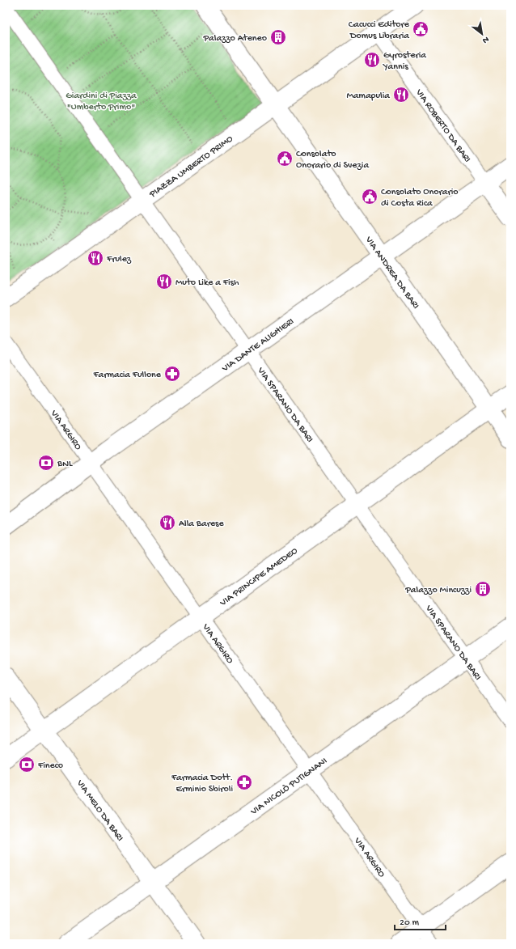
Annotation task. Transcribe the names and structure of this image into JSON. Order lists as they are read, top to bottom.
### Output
{
  "streets": {
    "street": [
      "VIA ROBERTO DA BARI",
      "PIAZZA UMBERTO PRIMO",
      "VIA ANDREA DA BARI",
      "VIA DANTE ALIGHIERI",
      "VIA SPARANO DA BARI",
      "VIA ARGIRO",
      "VIA PRINCIPE AMEDEO",
      "VIA NICOLÒ PUTIGNANI",
      "VIA MELO DA BARI"
    ]
  },
  "crossings": [
    ["VIA ROBERTO DA BARI", "PIAZZA UMBERTO PRIMO"],
    ["VIA ROBERTO DA BARI", "VIA DANTE ALIGHIERI"],
    ["PIAZZA UMBERTO PRIMO", "VIA ANDREA DA BARI"],
    ["PIAZZA UMBERTO PRIMO", "VIA SPARANO DA BARI"],
    ["VIA ANDREA DA BARI", "VIA DANTE ALIGHIERI"],
    ["VIA ANDREA DA BARI", "VIA PRINCIPE AMEDEO"],
    ["VIA DANTE ALIGHIERI", "VIA SPARANO DA BARI"],
    ["VIA DANTE ALIGHIERI", "VIA ARGIRO"],
    ["VIA SPARANO DA BARI", "VIA PRINCIPE AMEDEO"],
    ["VIA SPARANO DA BARI", "VIA NICOLÒ PUTIGNANI"],
    ["VIA ARGIRO", "VIA PRINCIPE AMEDEO"],
    ["VIA ARGIRO", "VIA NICOLÒ PUTIGNANI"],
    ["VIA PRINCIPE AMEDEO", "VIA MELO DA BARI"],
    ["VIA NICOLÒ PUTIGNANI", "VIA MELO DA BARI"]
  ],
  "parks": ["Giardini di Piazza \"Umberto Primo\""],
  "places": {
    "public building": ["Cacucci Editore Domus Libraria", "Consolato Onorario di Svezia", "Consolato Onorario di Costa Rica"],
    "building": ["Palazzo Ateneo", "Palazzo Mincuzzi"],
    "restaurant": [
      "Gyrosteria Yannis",
      "Mamapulia",
      "Frulez",
      "Muto Like a Fish",
      "Alla Barese"
    ],
    "pharmacy": ["Farmacia Fullone", "Farmacia Dott. Erminio Sbiroli"],
    "bank": ["BNL", "Fineco"]
  },
  "scale_bar": "20 m",
  "north": "bottom right"
}
